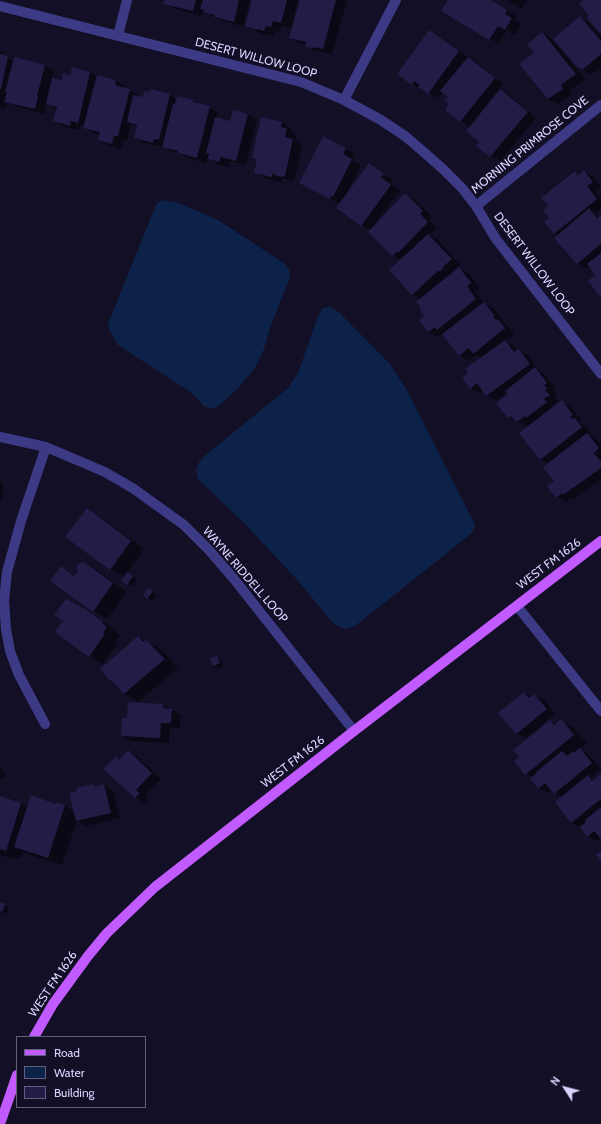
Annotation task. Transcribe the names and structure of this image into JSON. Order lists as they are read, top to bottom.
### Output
{
  "streets": {
    "main road": ["WEST FM 1626"],
    "street": ["DESERT WILLOW LOOP", "MORNING PRIMROSE COVE", "WAYNE RIDDELL LOOP"]
  },
  "crossings": [
    ["DESERT WILLOW LOOP", "MORNING PRIMROSE COVE"],
    ["WEST FM 1626", "WAYNE RIDDELL LOOP"]
  ],
  "legend": ["Road", "Water", "Building"],
  "north": "top left"
}
